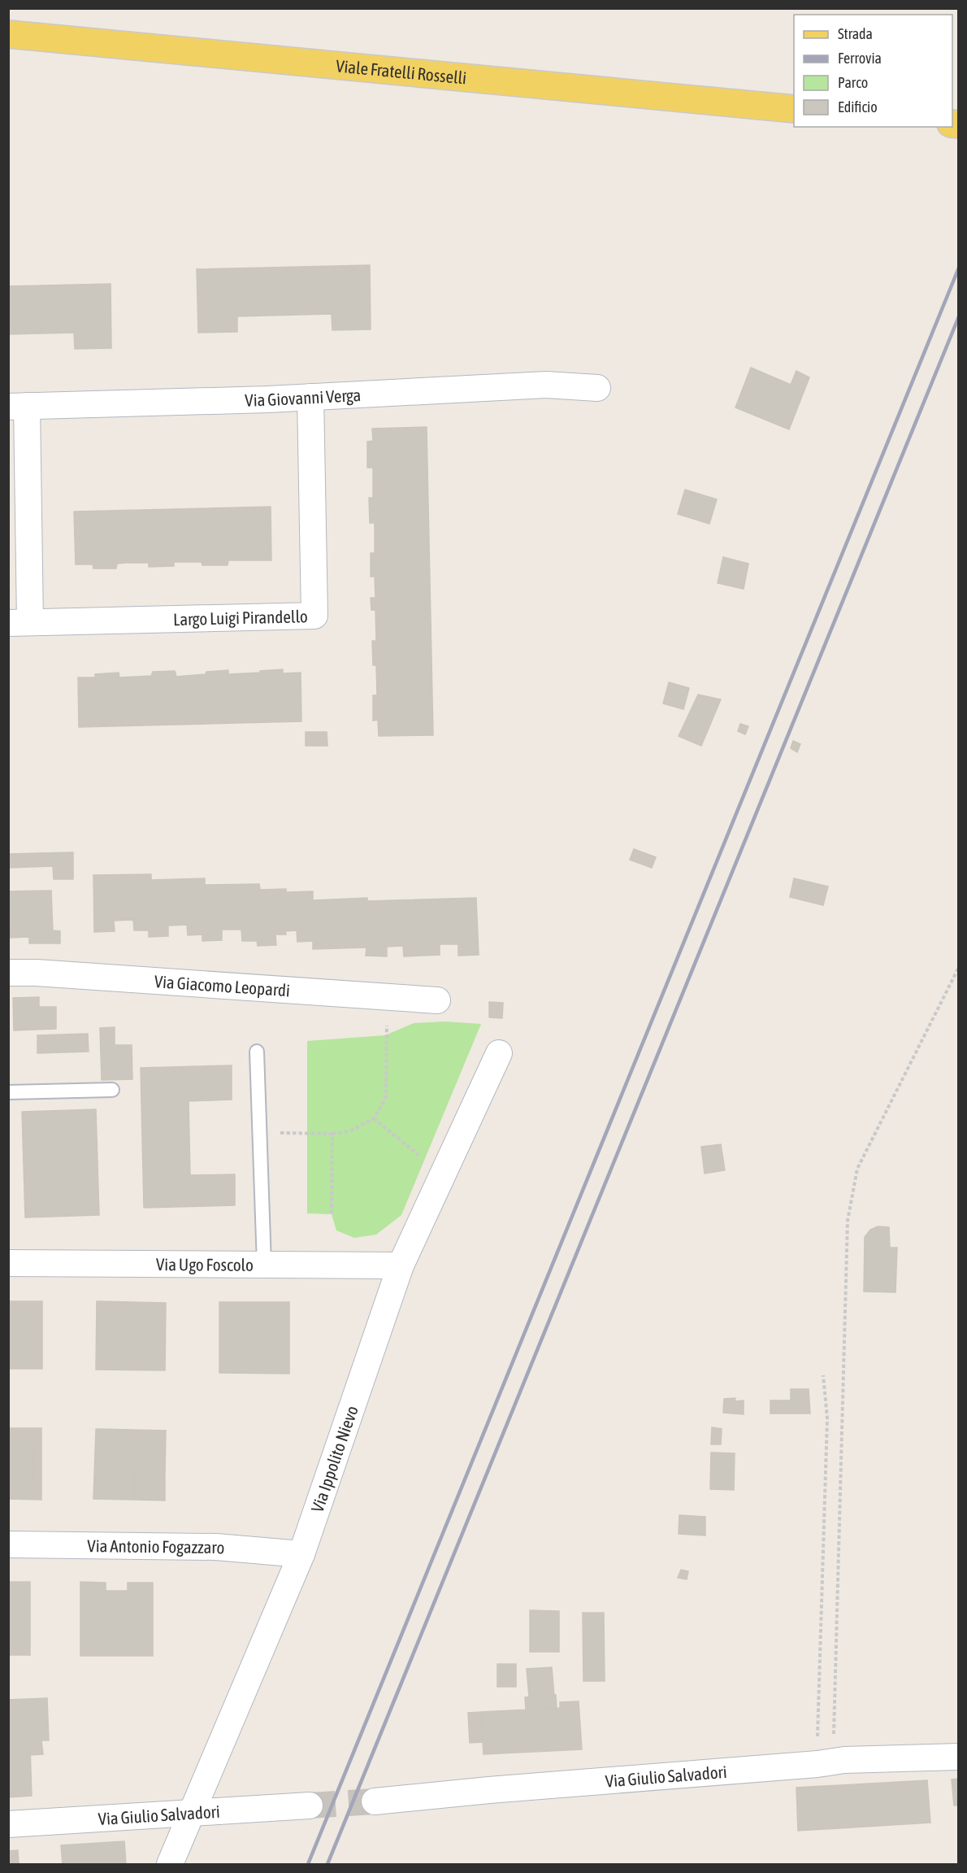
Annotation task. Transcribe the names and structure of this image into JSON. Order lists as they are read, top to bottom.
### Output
{
  "streets": {
    "main road": ["Viale Fratelli Rosselli"],
    "street": [
      "Via Giovanni Verga",
      "Largo Luigi Pirandello",
      "Via Giacomo Leopardi",
      "Via Ugo Foscolo",
      "Via Ippolito Nievo",
      "Via Antonio Fogazzaro",
      "Via Giulio Salvadori"
    ]
  },
  "crossings": [
    ["Via Giovanni Verga", "Largo Luigi Pirandello"],
    ["Via Ugo Foscolo", "Via Ippolito Nievo"],
    ["Via Ippolito Nievo", "Via Antonio Fogazzaro"],
    ["Via Ippolito Nievo", "Via Giulio Salvadori"]
  ],
  "legend": [
    "Strada",
    "Ferrovia",
    "Parco",
    "Edificio"
  ]
}
